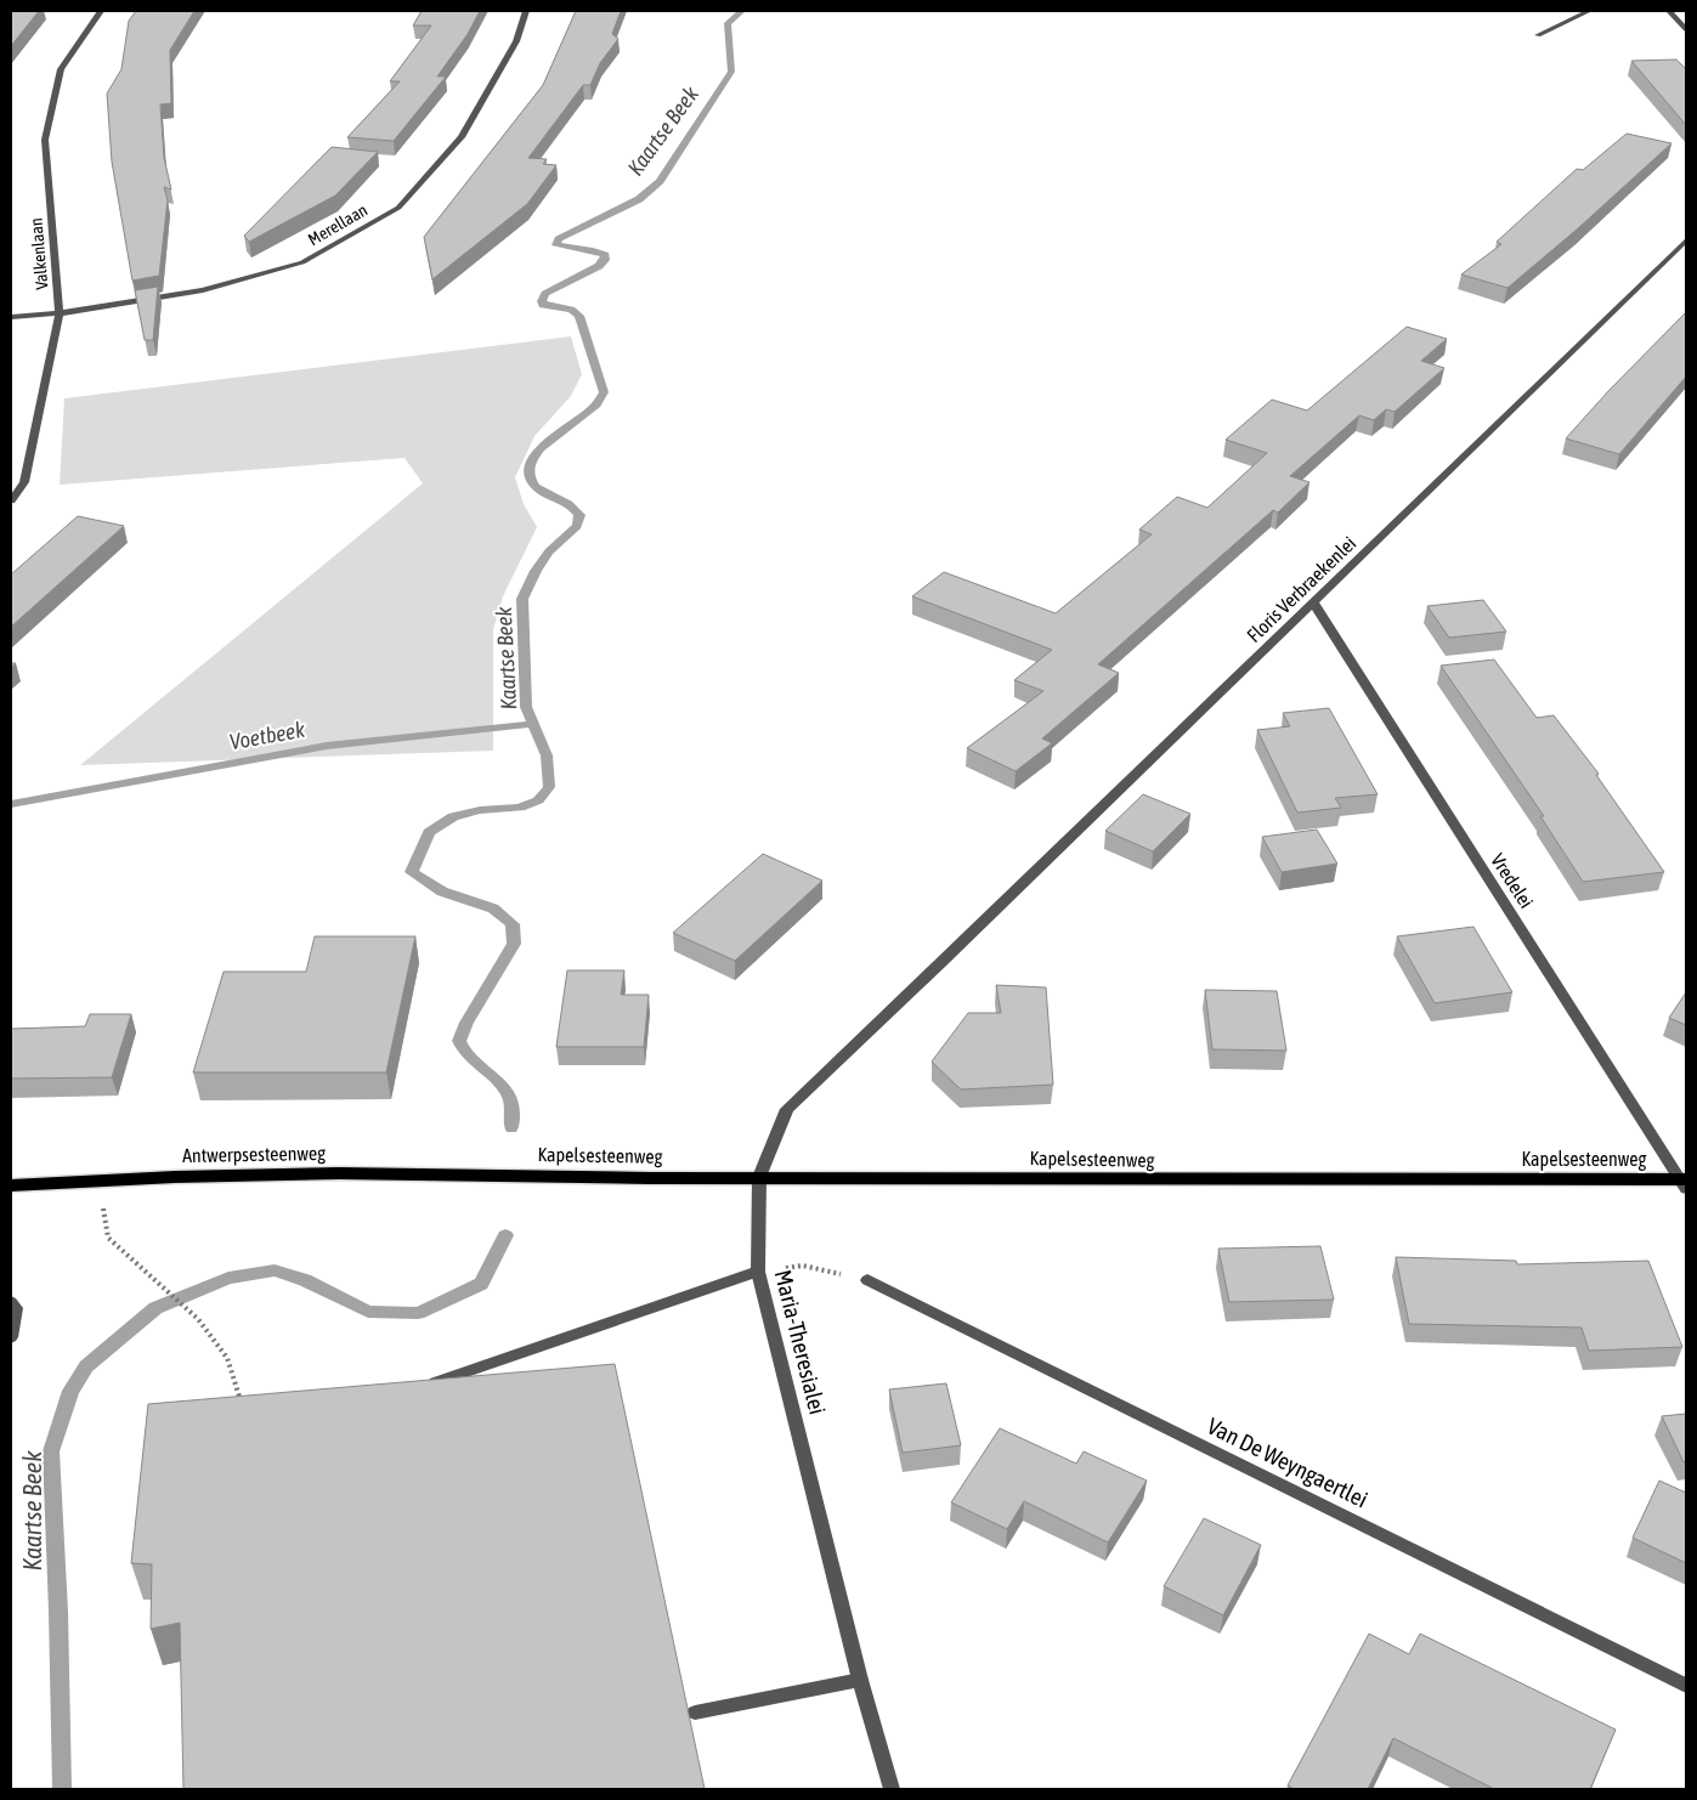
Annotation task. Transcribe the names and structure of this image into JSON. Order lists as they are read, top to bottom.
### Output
{
  "streets": {
    "main road": ["Antwerpsesteenweg", "Kapelsesteenweg"],
    "street": [
      "Merellaan",
      "Valkenlaan",
      "Floris Verbraekenlei",
      "Vredelei",
      "Maria-Theresialei",
      "Van De Weyngaertlei"
    ]
  },
  "crossings": [
    ["Merellaan", "Valkenlaan"],
    ["Floris Verbraekenlei", "Vredelei"],
    ["Floris Verbraekenlei", "Maria-Theresialei"],
    ["Vredelei", "Kapelsesteenweg"],
    ["Antwerpsesteenweg", "Kapelsesteenweg"],
    ["Kapelsesteenweg", "Maria-Theresialei"]
  ],
  "water": ["Kaartse Beek", "Voetbeek"]
}
